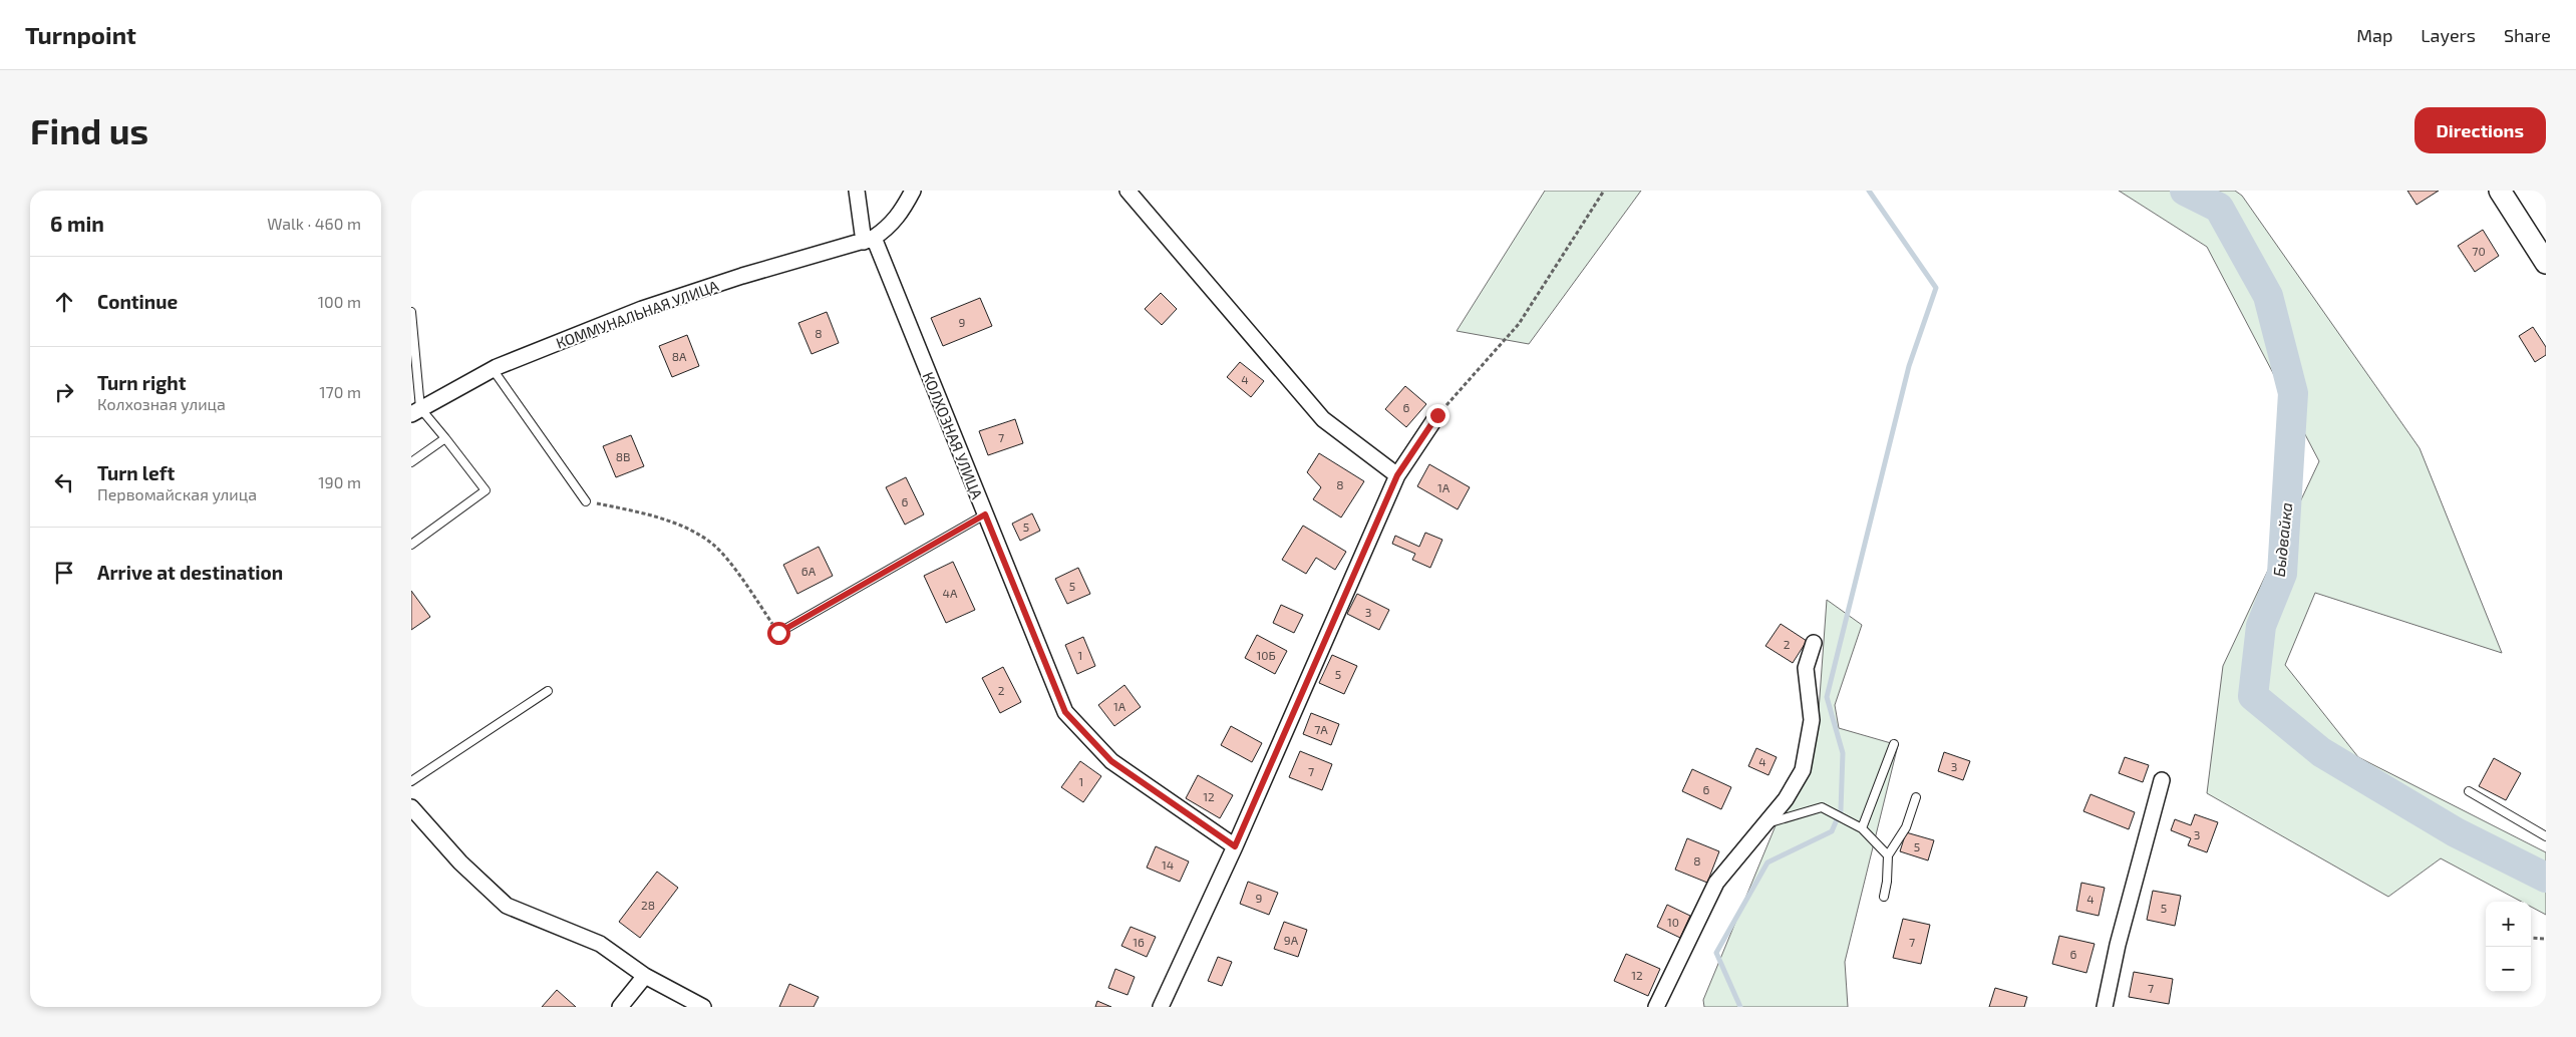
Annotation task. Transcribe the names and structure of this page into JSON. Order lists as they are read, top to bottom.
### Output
{
  "streets": {
    "street": ["КОММУНАЛЬНАЯ УЛИЦА", "КОЛХОЗНАЯ УЛИЦА"]
  },
  "crossings": [
    ["КОММУНАЛЬНАЯ УЛИЦА", "КОЛХОЗНАЯ УЛИЦА"]
  ],
  "water": ["Быдвайка"],
  "house_numbers": [
    "70",
    "9",
    "8",
    "8А",
    "4",
    "6",
    "7",
    "8В",
    "8",
    "1А",
    "6",
    "5",
    "6А",
    "5",
    "4А",
    "3",
    "2",
    "1",
    "10Б",
    "5",
    "2",
    "1А",
    "7А",
    "4",
    "3",
    "7",
    "1",
    "6",
    "12",
    "3",
    "5",
    "8",
    "14",
    "9",
    "4",
    "28",
    "5",
    "10",
    "9А",
    "16",
    "7",
    "6",
    "12",
    "7"
  ],
  "page": {
    "header": "Turnpoint",
    "nav": ["Map", "Layers", "Share"],
    "buttons": "Directions",
    "title": "Find us",
    "heading": ["6 min", "Walk · 460 m"],
    "list": [
      ["Continue", "100 m"],
      ["Turn right", "Колхозная улица", "170 m"],
      ["Turn left", "Первомайская улица", "190 m"],
      "Arrive at destination"
    ],
    "map_buttons": ["+", "−"]
  }
}
